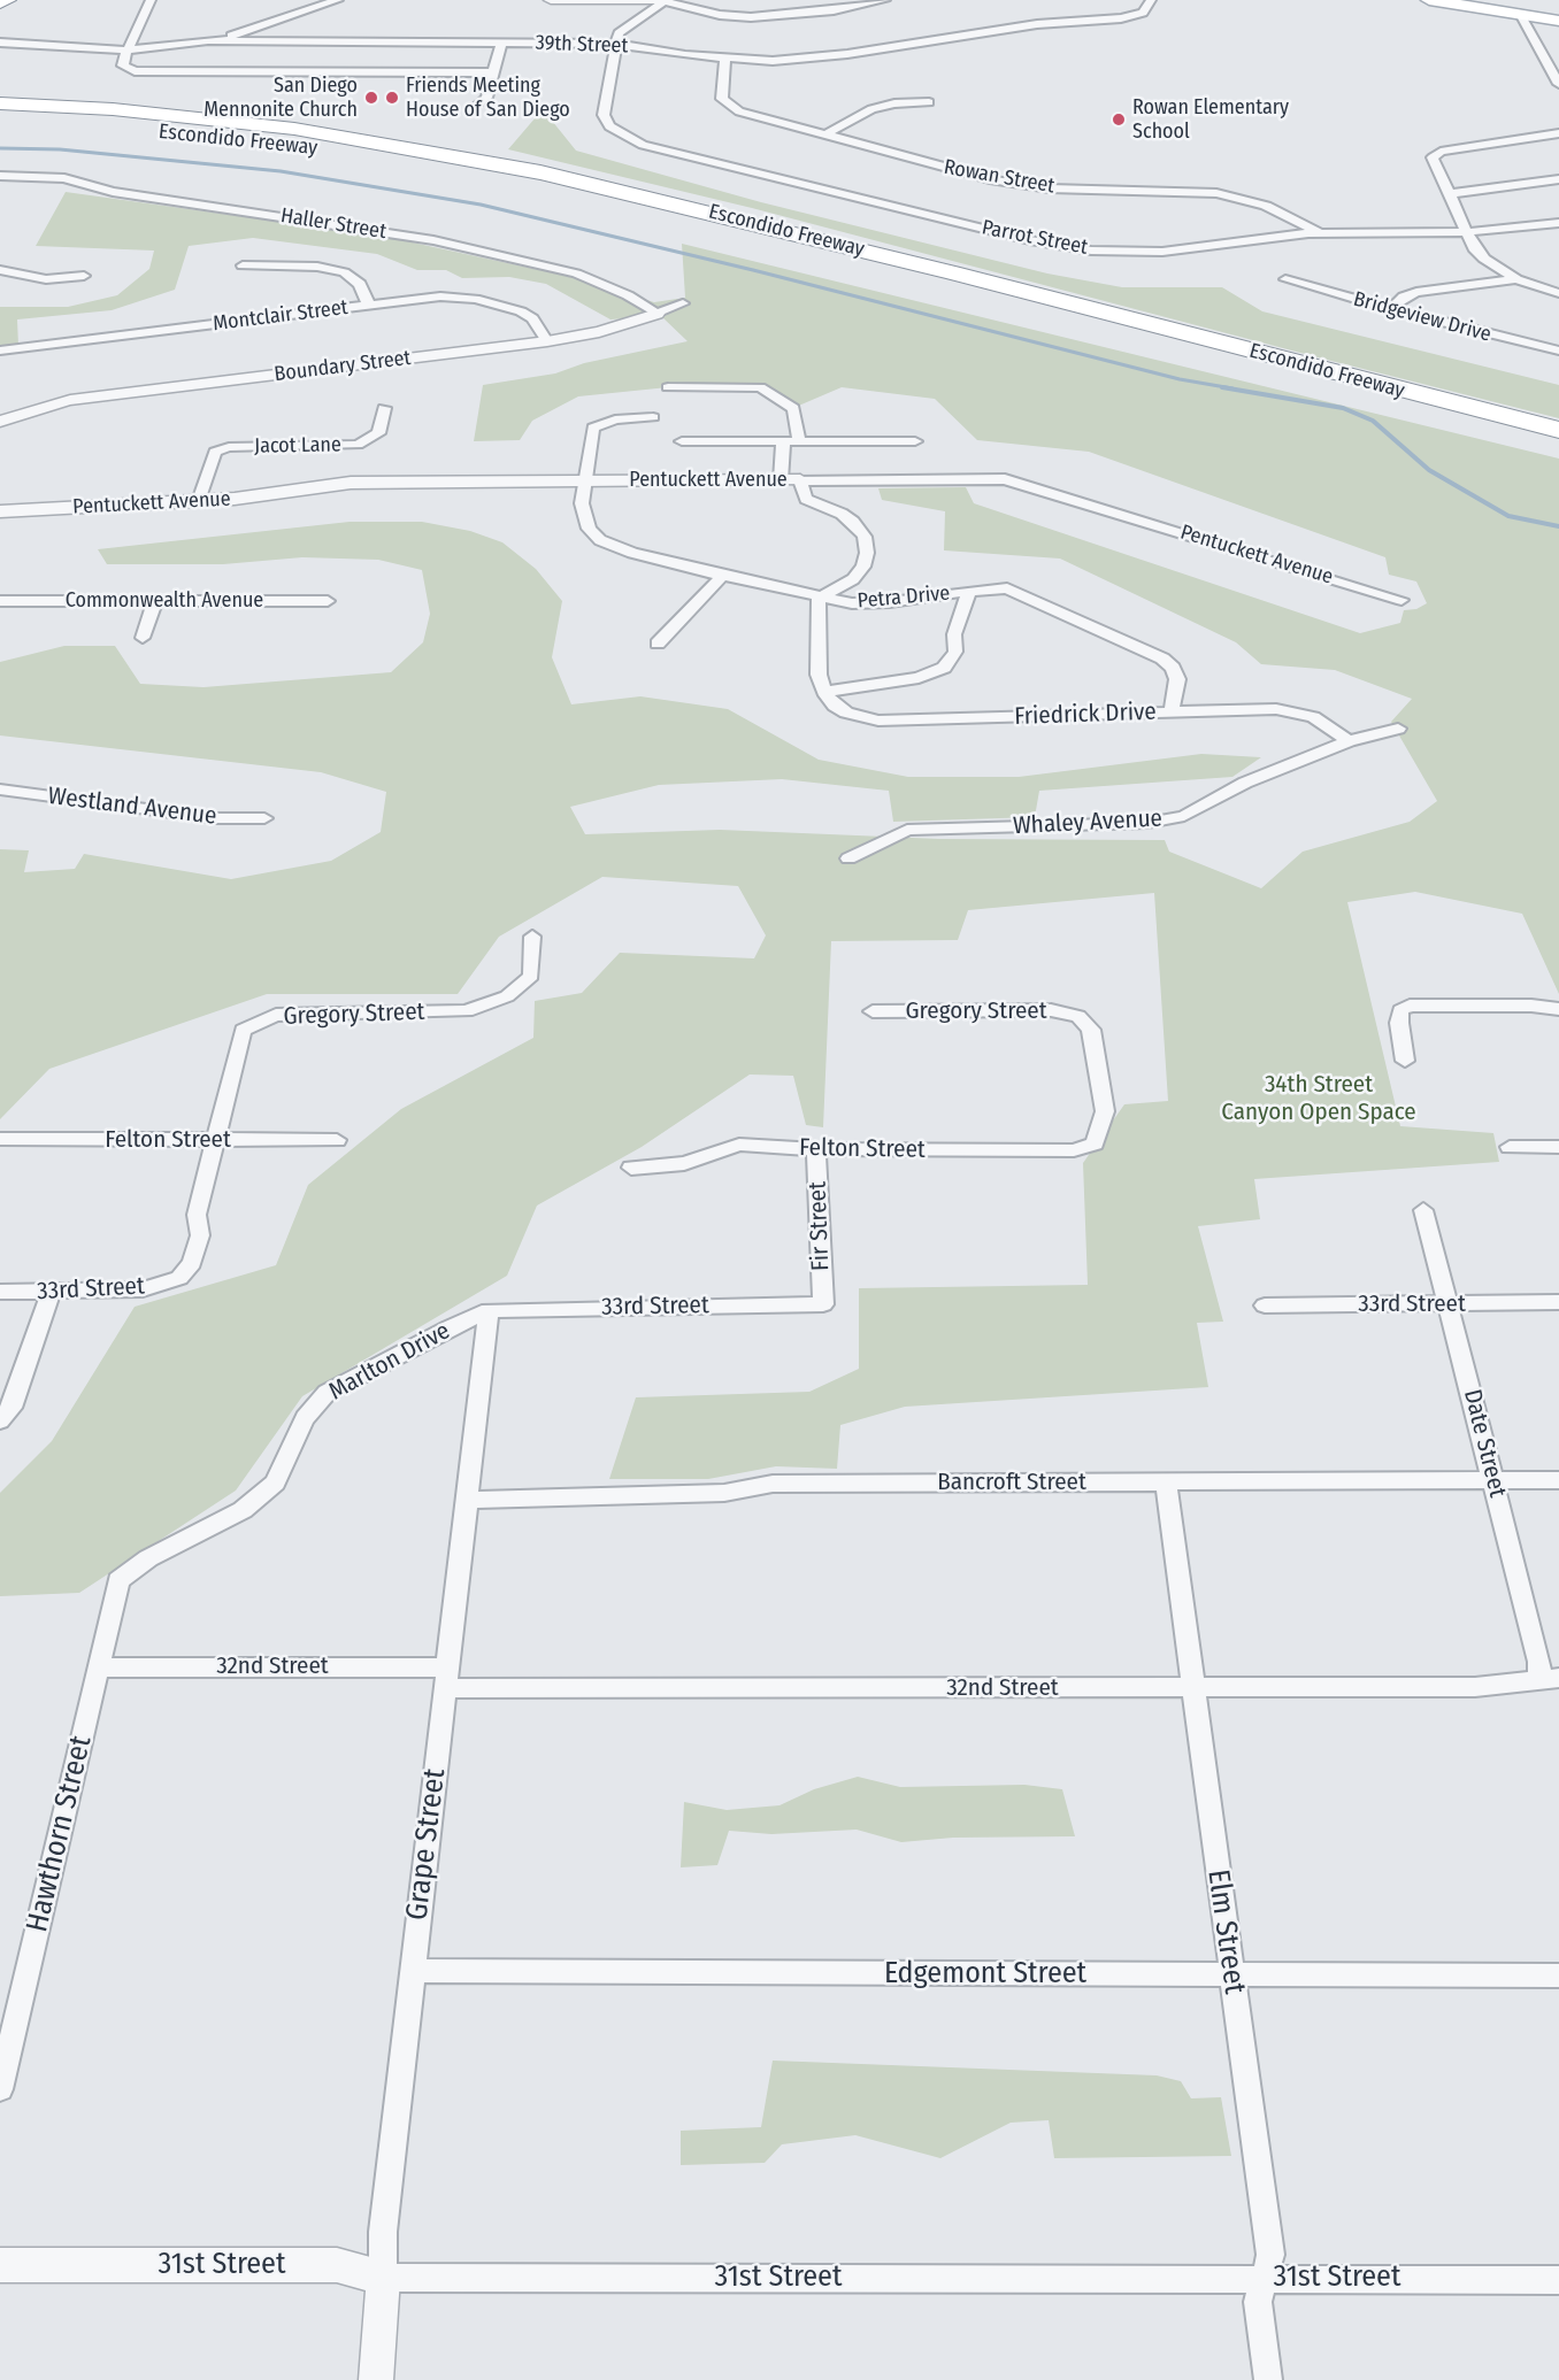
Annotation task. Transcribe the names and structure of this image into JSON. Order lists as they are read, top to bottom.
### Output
{
  "streets": {
    "highway": ["Escondido Freeway"],
    "street": [
      "39th Street",
      "Rowan Street",
      "Haller Street",
      "Parrot Street",
      "Montclair Street",
      "Bridgeview Drive",
      "Boundary Street",
      "Jacot Lane",
      "Pentuckett Avenue",
      "Petra Drive",
      "Commonwealth Avenue",
      "Friedrick Drive",
      "Westland Avenue",
      "Whaley Avenue",
      "Gregory Street",
      "Felton Street",
      "Fir Street",
      "33rd Street",
      "Marlton Drive",
      "Date Street",
      "Bancroft Street",
      "32nd Street",
      "Hawthorn Street",
      "Grape Street",
      "Elm Street",
      "Edgemont Street",
      "31st Street"
    ]
  },
  "crossings": [
    ["39th Street", "Rowan Street"],
    ["39th Street", "Parrot Street"],
    ["Rowan Street", "Parrot Street"],
    ["Haller Street", "Boundary Street"],
    ["Montclair Street", "Boundary Street"],
    ["Jacot Lane", "Pentuckett Avenue"],
    ["Pentuckett Avenue", "Petra Drive"],
    ["Petra Drive", "Friedrick Drive"],
    ["Friedrick Drive", "Whaley Avenue"],
    ["Gregory Street", "Felton Street"],
    ["Gregory Street", "33rd Street"],
    ["Felton Street", "Fir Street"],
    ["Felton Street", "33rd Street"],
    ["Fir Street", "33rd Street"],
    ["33rd Street", "Marlton Drive"],
    ["33rd Street", "Date Street"],
    ["33rd Street", "Grape Street"],
    ["Marlton Drive", "Hawthorn Street"],
    ["Marlton Drive", "Grape Street"],
    ["Date Street", "Bancroft Street"],
    ["Date Street", "32nd Street"],
    ["Bancroft Street", "Grape Street"],
    ["Bancroft Street", "Elm Street"],
    ["32nd Street", "Hawthorn Street"],
    ["32nd Street", "Grape Street"],
    ["32nd Street", "Elm Street"],
    ["Grape Street", "Edgemont Street"],
    ["Grape Street", "31st Street"],
    ["Elm Street", "Edgemont Street"],
    ["Elm Street", "31st Street"]
  ],
  "parks": ["34th Street Canyon Open Space"],
  "places": ["San Diego Mennonite Church", "Friends Meeting House of San Diego", "Rowan Elementary School"]
}
